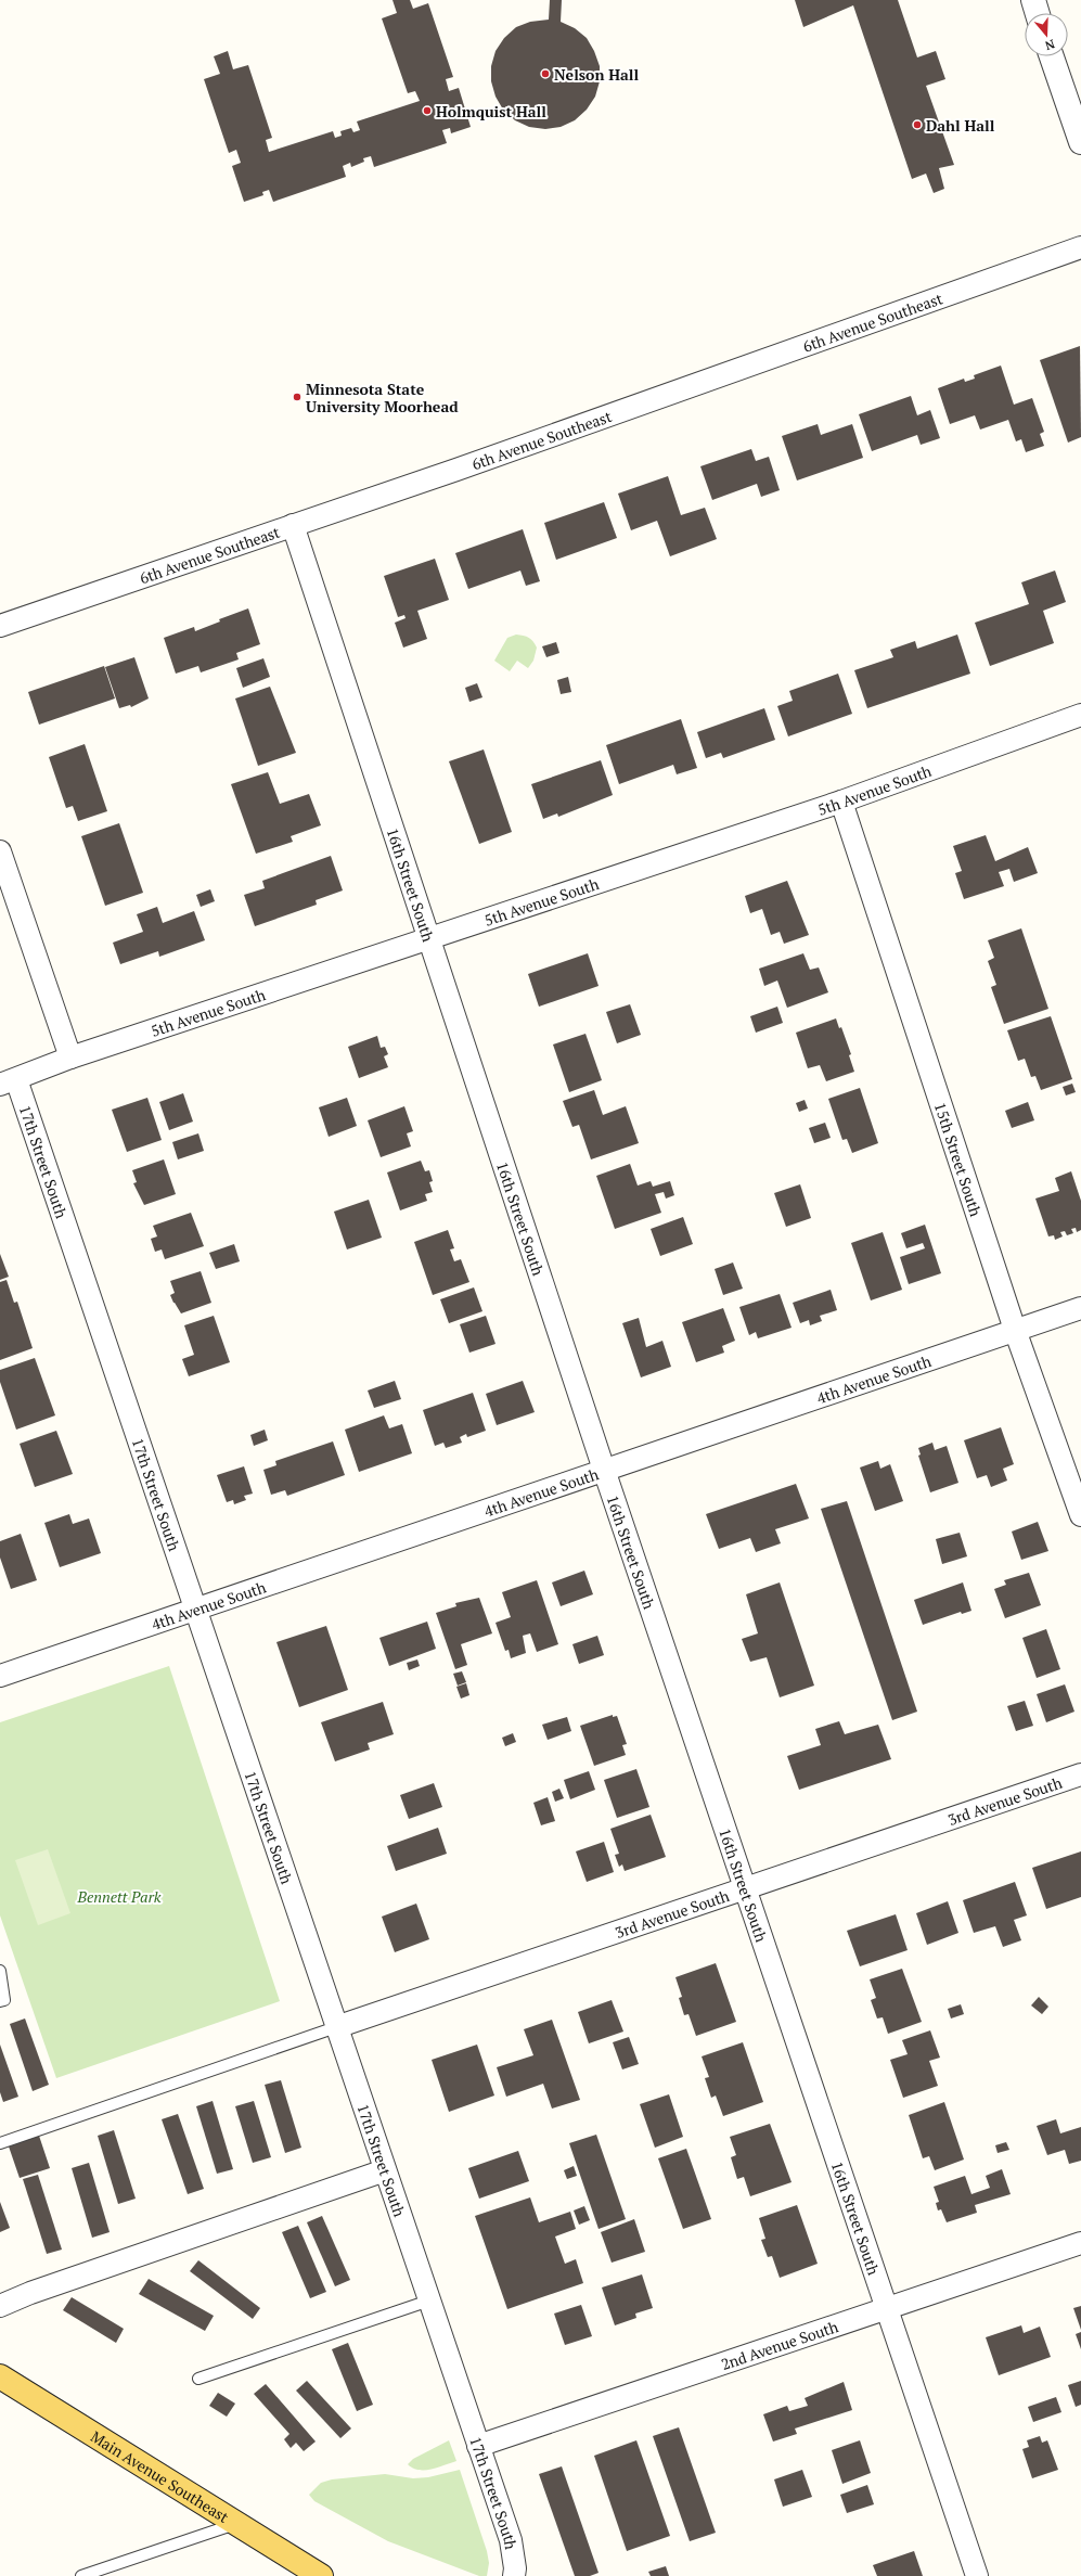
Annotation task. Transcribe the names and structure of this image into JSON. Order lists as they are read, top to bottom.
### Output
{
  "streets": {
    "main road": ["Main Avenue Southeast"],
    "street": [
      "6th Avenue Southeast",
      "5th Avenue South",
      "16th Street South",
      "15th Street South",
      "17th Street South",
      "4th Avenue South",
      "3rd Avenue South",
      "2nd Avenue South"
    ]
  },
  "crossings": [
    ["6th Avenue Southeast", "16th Street South"],
    ["5th Avenue South", "16th Street South"],
    ["5th Avenue South", "15th Street South"],
    ["5th Avenue South", "17th Street South"],
    ["16th Street South", "4th Avenue South"],
    ["16th Street South", "3rd Avenue South"],
    ["16th Street South", "2nd Avenue South"],
    ["15th Street South", "4th Avenue South"],
    ["17th Street South", "4th Avenue South"],
    ["17th Street South", "3rd Avenue South"],
    ["17th Street South", "2nd Avenue South"]
  ],
  "parks": ["Bennett Park"],
  "places": [
    "Nelson Hall",
    "Holmquist Hall",
    "Dahl Hall",
    "Minnesota State University Moorhead"
  ],
  "north": "bottom"
}
